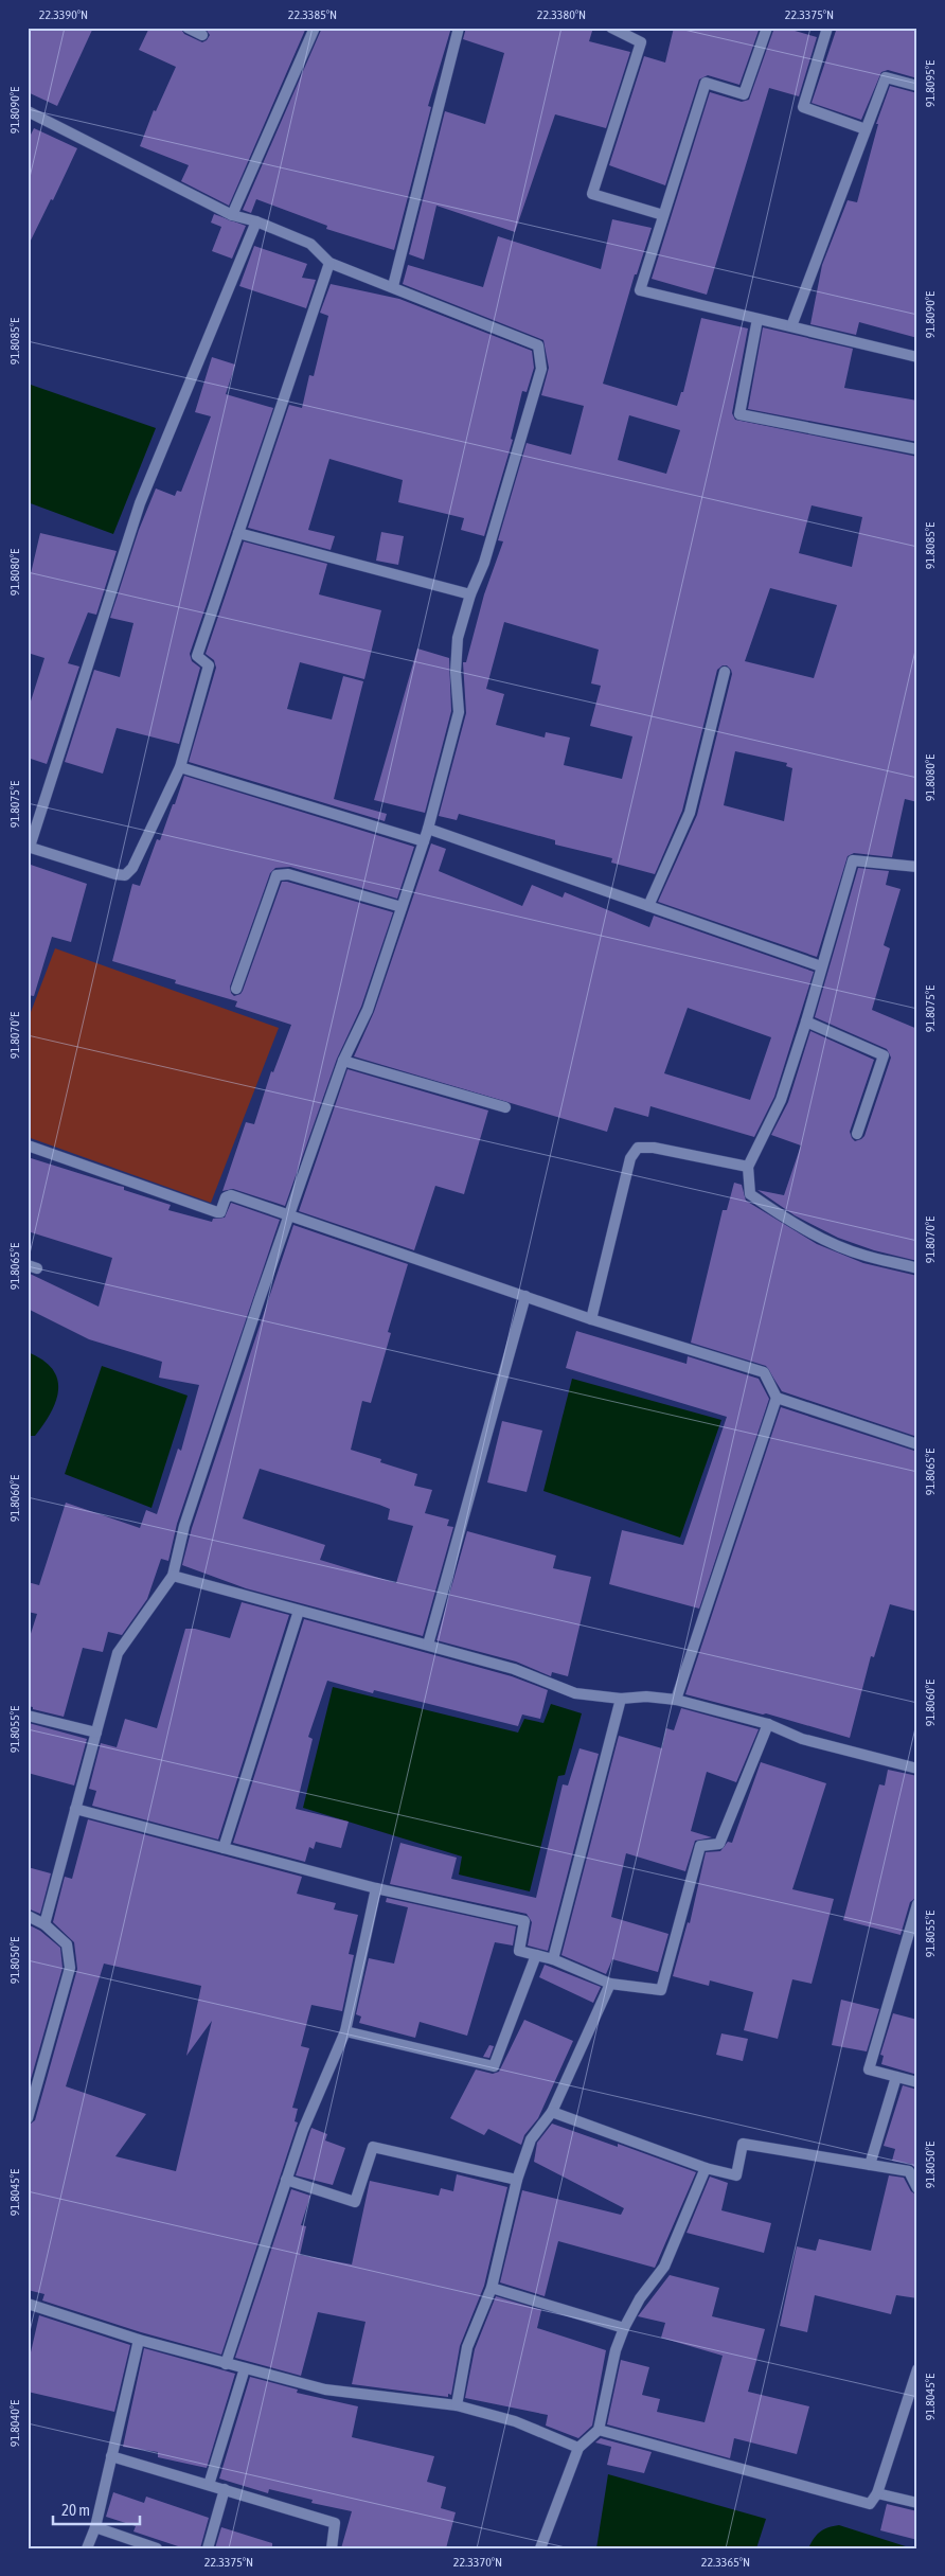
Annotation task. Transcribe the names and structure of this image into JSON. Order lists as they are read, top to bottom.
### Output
{
  "scale_bar": "20 m",
  "coordinates": [
    "22.3390°N",
    "22.3385°N",
    "22.3380°N",
    "22.3375°N",
    "91.8095°E",
    "91.8090°E",
    "91.8085°E",
    "91.8080°E",
    "91.8075°E",
    "91.8070°E",
    "91.8065°E",
    "91.8060°E",
    "91.8055°E",
    "91.8050°E",
    "91.8045°E",
    "91.8040°E",
    "22.3370°N",
    "22.3365°N"
  ]
}
